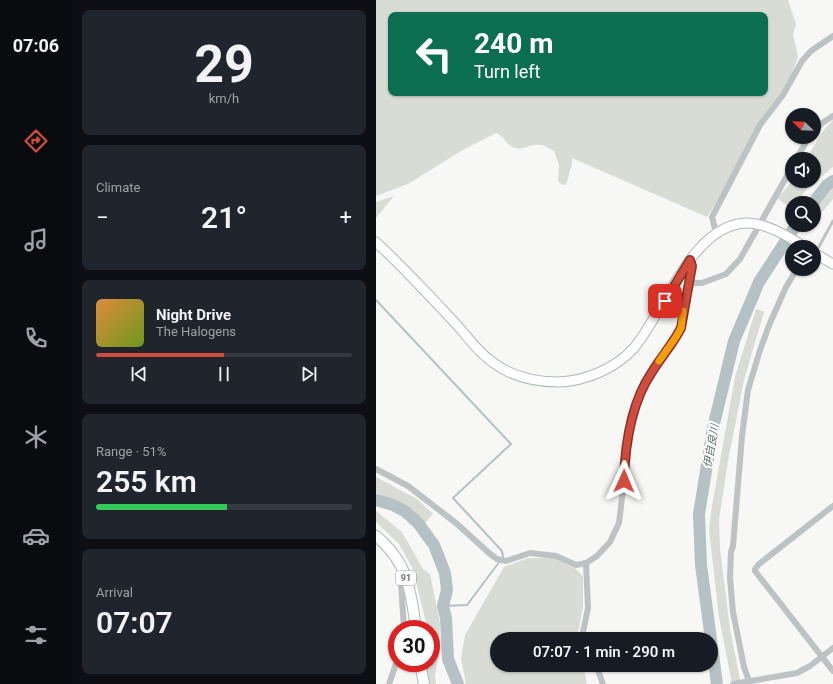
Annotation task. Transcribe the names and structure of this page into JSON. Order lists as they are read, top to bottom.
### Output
{
  "streets": {
    "main road": ["91"]
  },
  "water": ["伊自良川"],
  "north": "top left",
  "page": {
    "tabs": "07:06",
    "tile": [
      ["29", "km/h"],
      "Climate",
      ["Range · 51%", "255 km"],
      ["Arrival", "07:07"]
    ],
    "turn": ["240 m", "Turn left"],
    "heat": ["−", "21°", "+"],
    "song": ["Night Drive", "The Halogens"],
    "limit": "30",
    "trip": "07:07 · 1 min · 290 m"
  }
}
